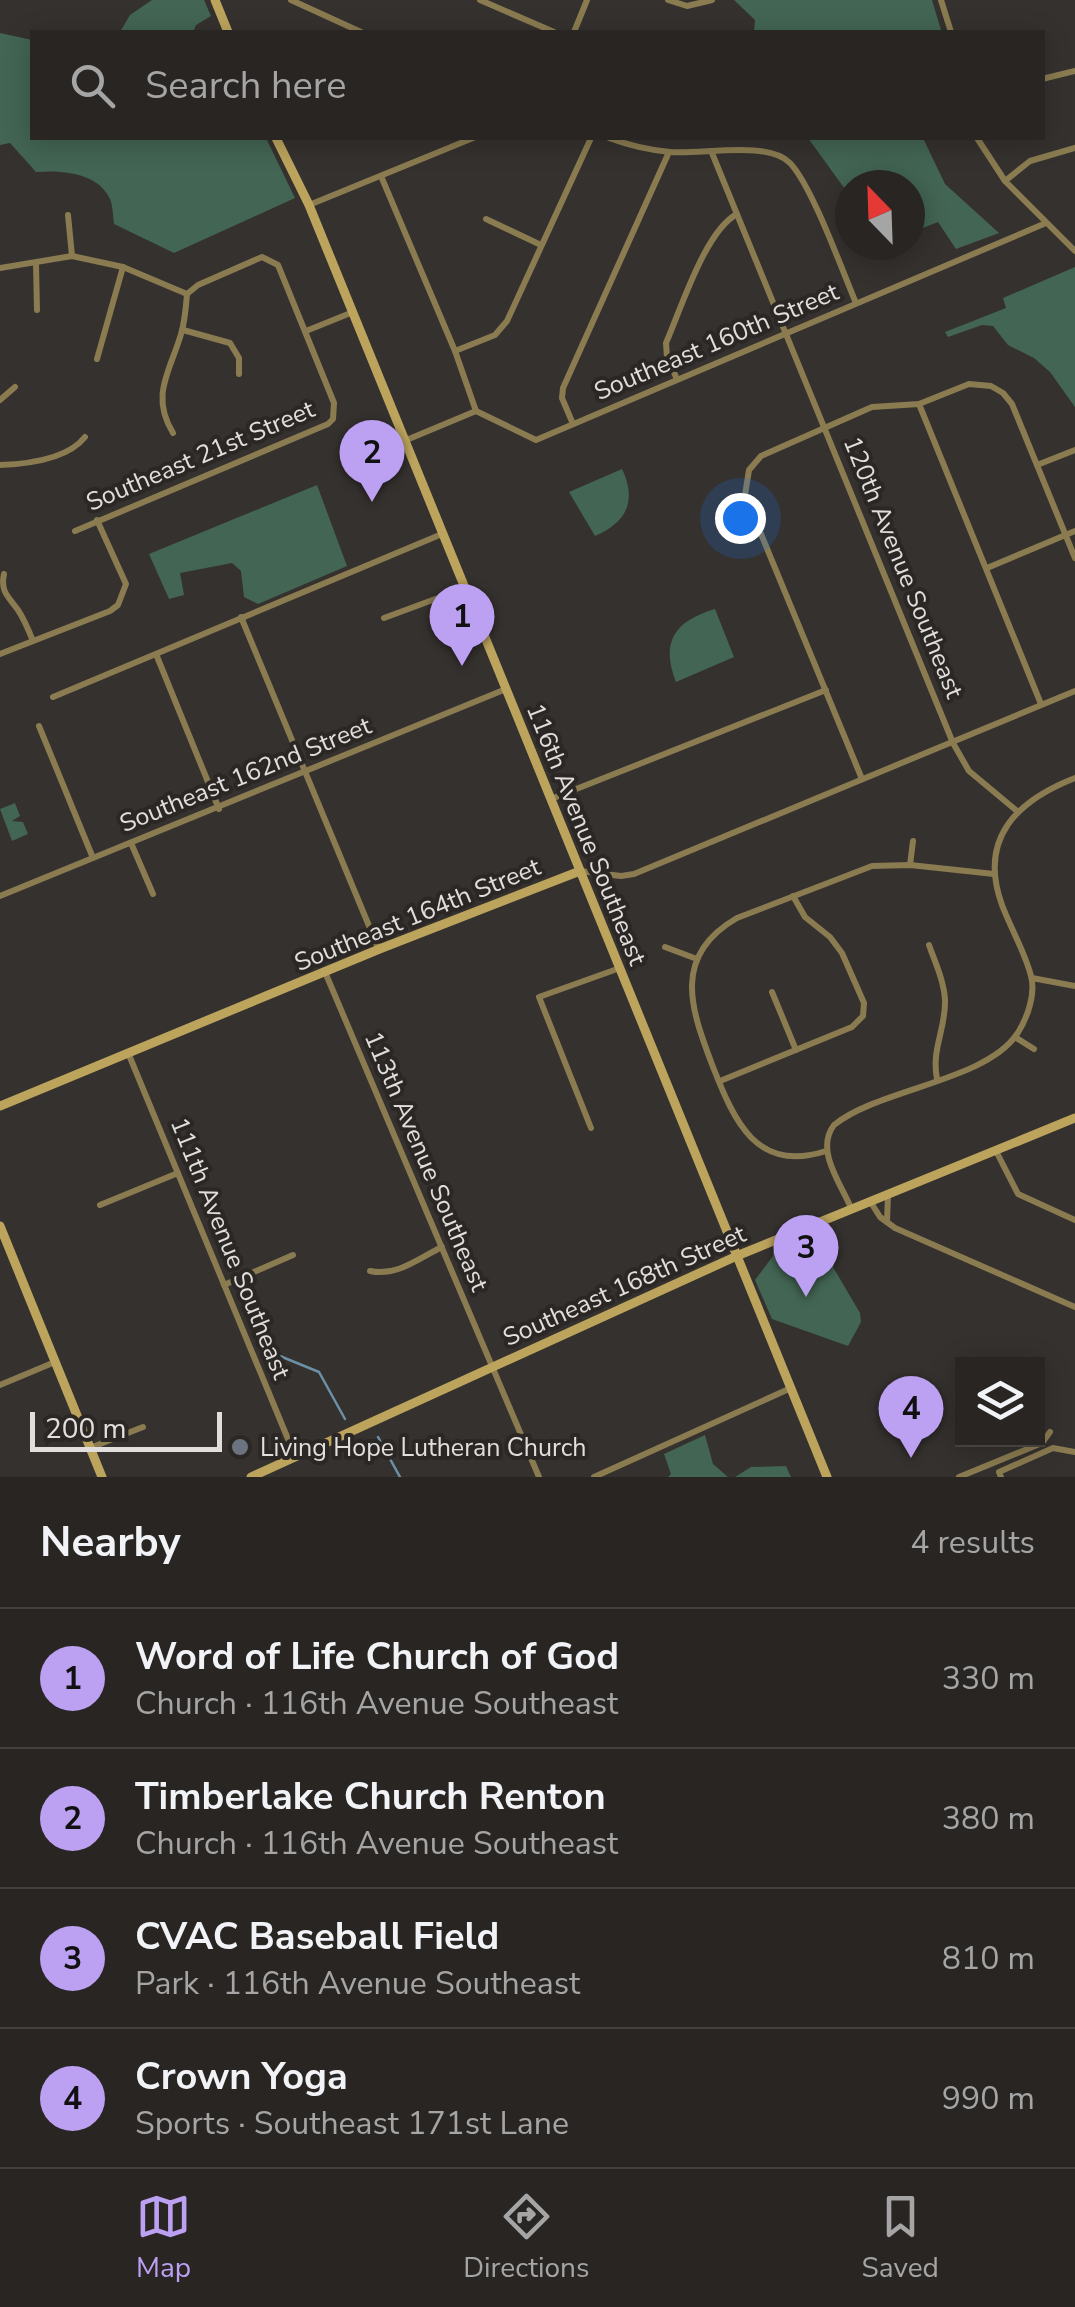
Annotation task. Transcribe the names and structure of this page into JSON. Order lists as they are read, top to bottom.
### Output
{
  "streets": {
    "street": [
      "Southeast 160th Street",
      "Southeast 21st Street",
      "120th Avenue Southeast",
      "Southeast 162nd Street",
      "116th Avenue Southeast",
      "Southeast 164th Street",
      "113th Avenue Southeast",
      "111th Avenue Southeast",
      "Southeast 168th Street"
    ]
  },
  "crossings": [
    ["Southeast 160th Street", "120th Avenue Southeast"],
    ["120th Avenue Southeast", "Southeast 164th Street"],
    ["Southeast 162nd Street", "116th Avenue Southeast"],
    ["116th Avenue Southeast", "Southeast 164th Street"],
    ["116th Avenue Southeast", "Southeast 168th Street"],
    ["Southeast 164th Street", "113th Avenue Southeast"],
    ["Southeast 164th Street", "111th Avenue Southeast"],
    ["113th Avenue Southeast", "Southeast 168th Street"],
    ["111th Avenue Southeast", "Southeast 168th Street"]
  ],
  "places": ["Living Hope Lutheran Church"],
  "scale_bar": "200 m",
  "north": "top left",
  "page": {
    "search": "Search here",
    "pins": [
      "2",
      "1",
      "3",
      "4"
    ],
    "scale": "200 m",
    "heading": ["Nearby", "4 results"],
    "list": [
      {
        "mark": "1",
        "name": "Word of Life Church of God",
        "note": "Church · 116th Avenue Southeast",
        "value": "330 m"
      },
      {
        "mark": "2",
        "name": "Timberlake Church Renton",
        "note": "Church · 116th Avenue Southeast",
        "value": "380 m"
      },
      {
        "mark": "3",
        "name": "CVAC Baseball Field",
        "note": "Park · 116th Avenue Southeast",
        "value": "810 m"
      },
      {
        "mark": "4",
        "name": "Crown Yoga",
        "note": "Sports · Southeast 171st Lane",
        "value": "990 m"
      }
    ],
    "nav": ["Map", "Directions", "Saved"]
  }
}
